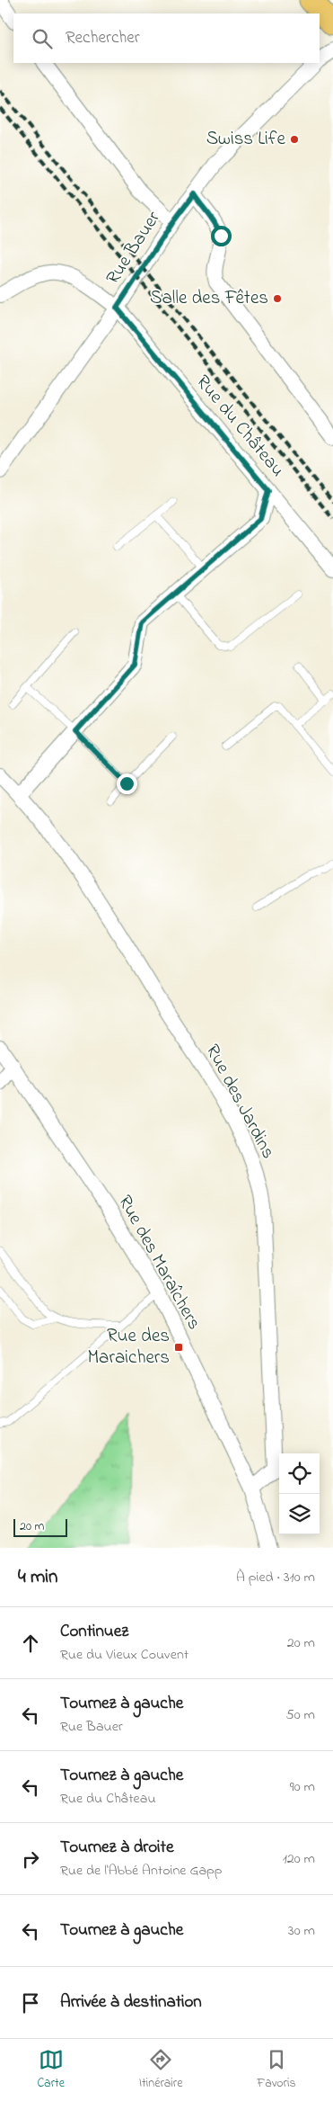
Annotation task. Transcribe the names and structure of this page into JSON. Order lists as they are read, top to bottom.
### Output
{
  "streets": {
    "street": [
      "Rue Bauer",
      "Rue du Château",
      "Rue des Jardins",
      "Rue des Maraîchers"
    ]
  },
  "crossings": [
    ["Rue Bauer", "Rue du Château"],
    ["Rue des Jardins", "Rue des Maraîchers"]
  ],
  "places": {
    "other": ["Swiss Life", "Salle des Fêtes"],
    "transit": ["Rue des Maraichers"]
  },
  "scale_bar": "20 m",
  "page": {
    "search": "Rechercher",
    "scale": "20 m",
    "heading": ["4 min", "À pied · 310 m"],
    "list": [
      ["Continuez", "Rue du Vieux Couvent", "20 m"],
      ["Tournez à gauche", "Rue Bauer", "50 m"],
      ["Tournez à gauche", "Rue du Château", "90 m"],
      ["Tournez à droite", "Rue de l'Abbé Antoine Gapp", "120 m"],
      ["Tournez à gauche", "30 m"],
      "Arrivée à destination"
    ],
    "nav": ["Carte", "Itinéraire", "Favoris"]
  }
}
